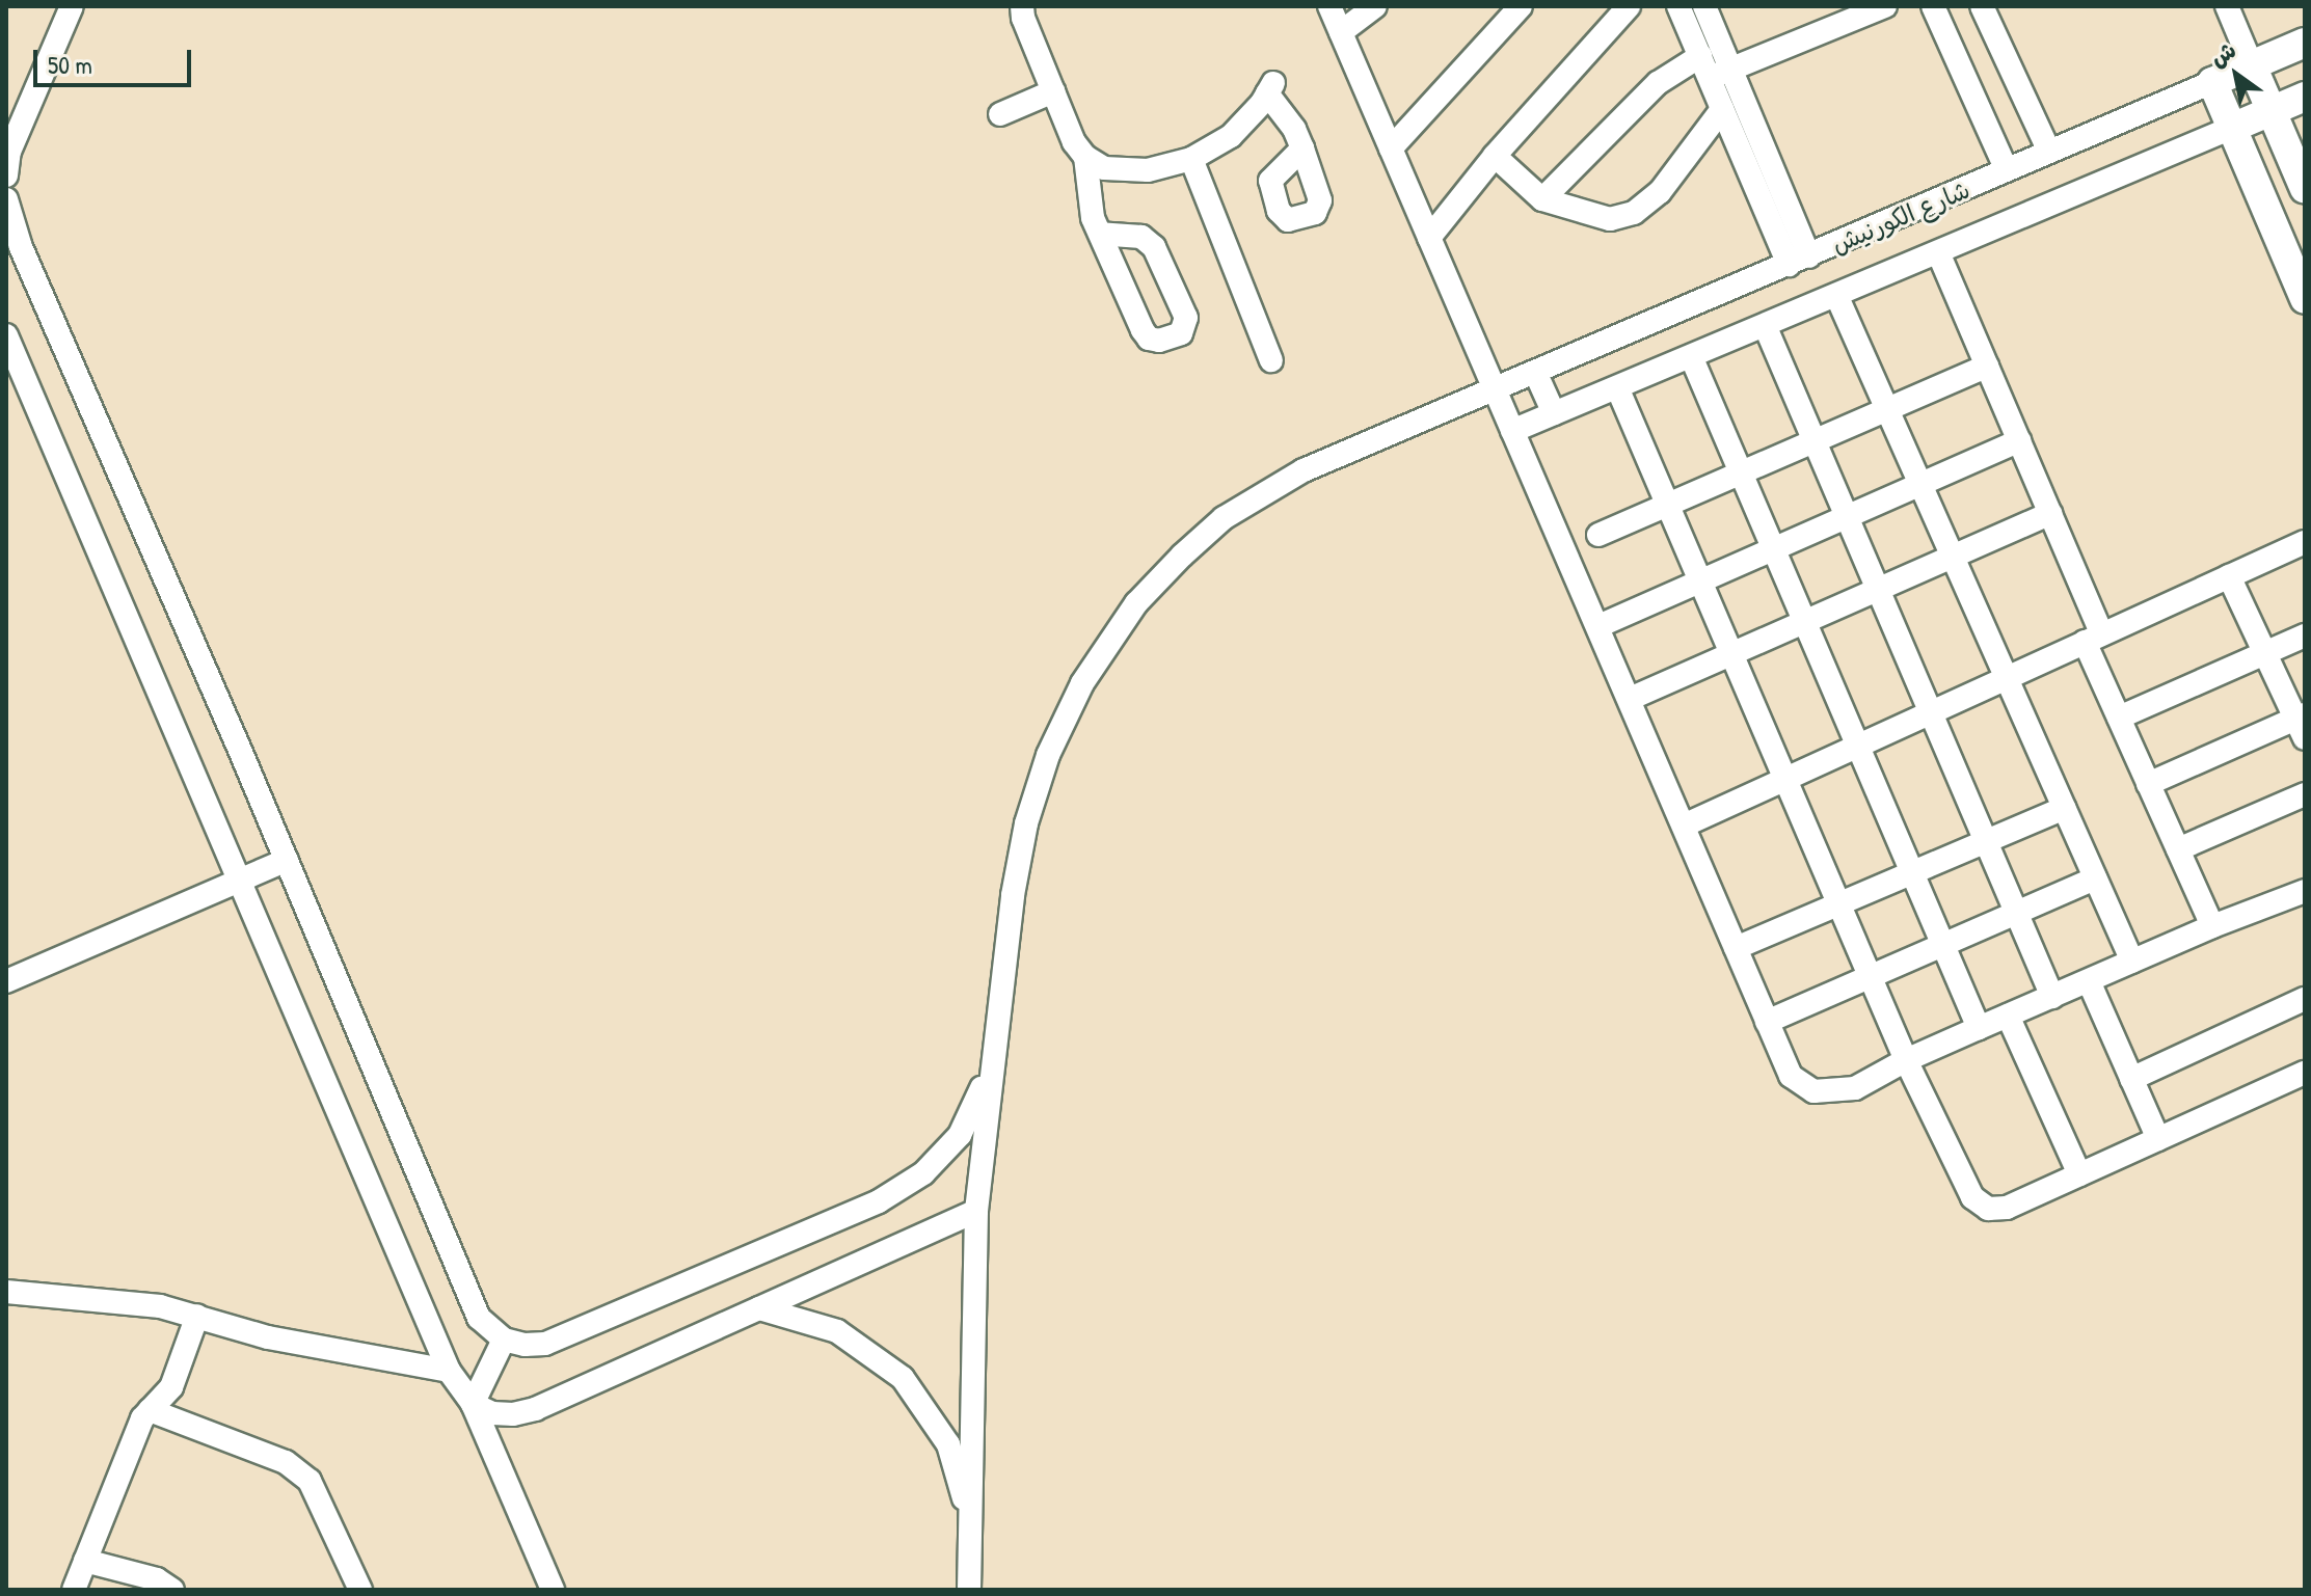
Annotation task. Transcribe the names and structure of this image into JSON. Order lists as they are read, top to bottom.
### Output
{
  "streets": {
    "main road": ["شارع الكورنيش"]
  },
  "scale_bar": "50 m",
  "north": "top left"
}
